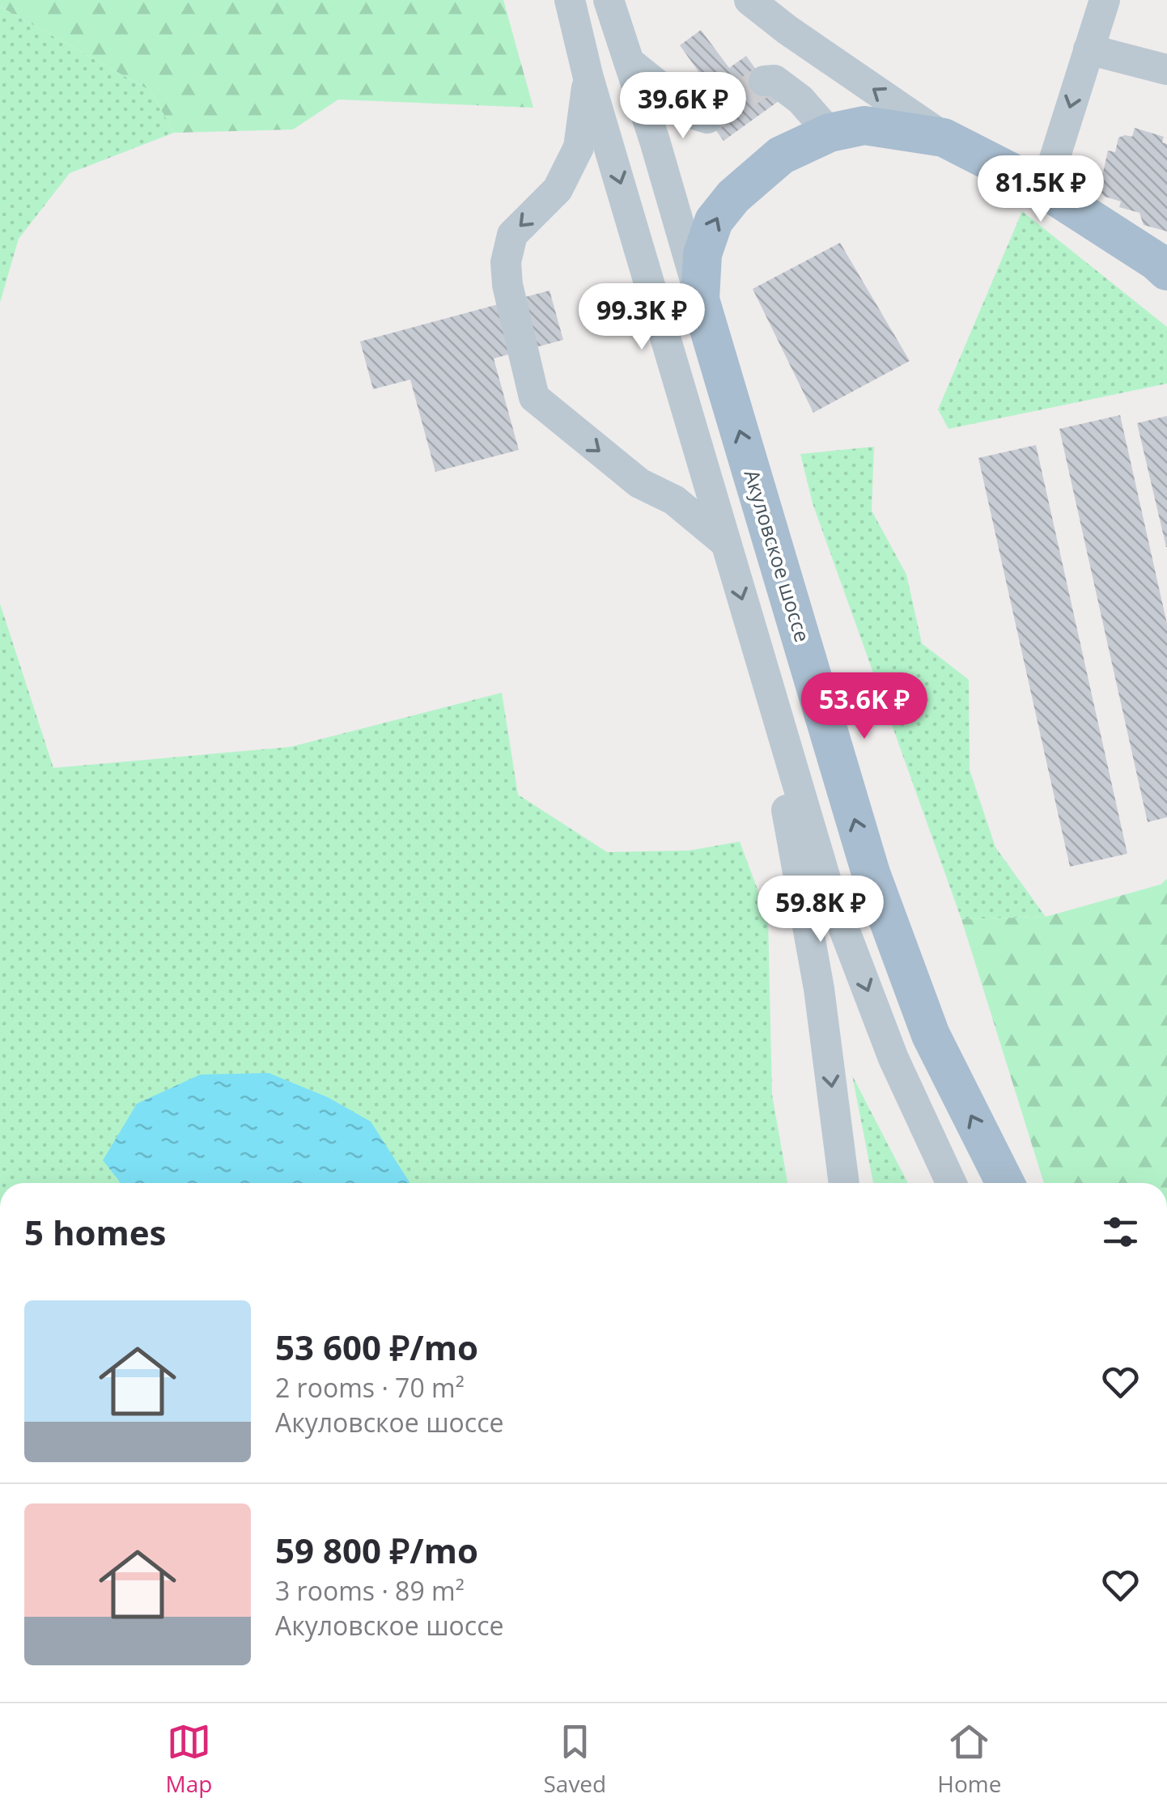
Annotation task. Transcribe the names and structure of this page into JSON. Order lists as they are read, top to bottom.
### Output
{
  "streets": {
    "main road": ["Акуловское шоссе"]
  },
  "page": {
    "price": [
      "39.6K ₽",
      "81.5K ₽",
      "99.3K ₽",
      "53.6K ₽",
      "59.8K ₽"
    ],
    "heading": "5 homes",
    "list": [
      {
        "name": "53 600 ₽/mo",
        "note": "2 rooms · 70 m² · Акуловское шоссе"
      },
      {
        "name": "59 800 ₽/mo",
        "note": "3 rooms · 89 m² · Акуловское шоссе"
      }
    ],
    "tabs": ["Map", "Saved", "Home"]
  }
}
